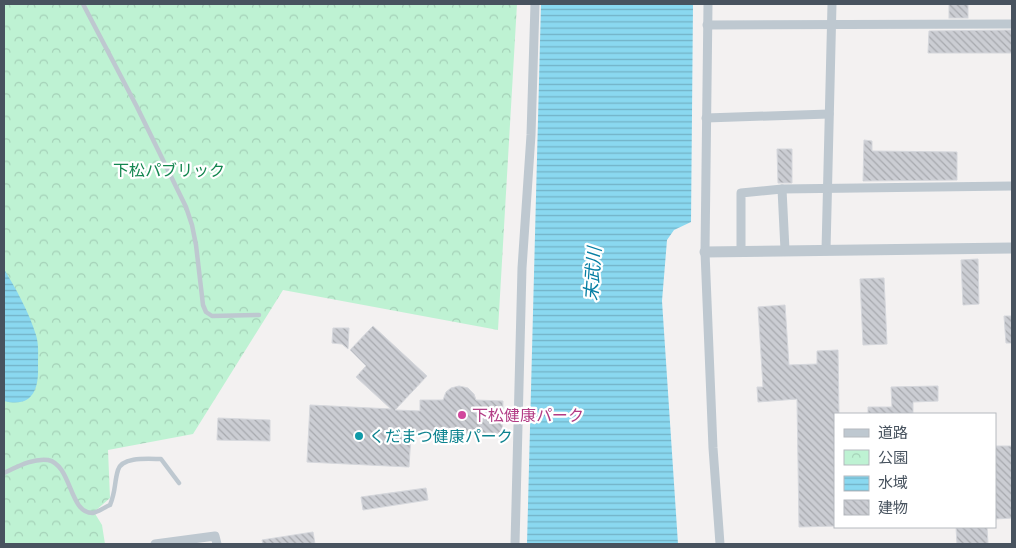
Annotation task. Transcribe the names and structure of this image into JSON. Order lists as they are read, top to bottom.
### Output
{
  "water": ["末武川"],
  "parks": ["下松パブリック"],
  "places": ["下松健康パーク", "くだまつ健康パーク"],
  "legend": [
    "道路",
    "公園",
    "水域",
    "建物"
  ]
}
